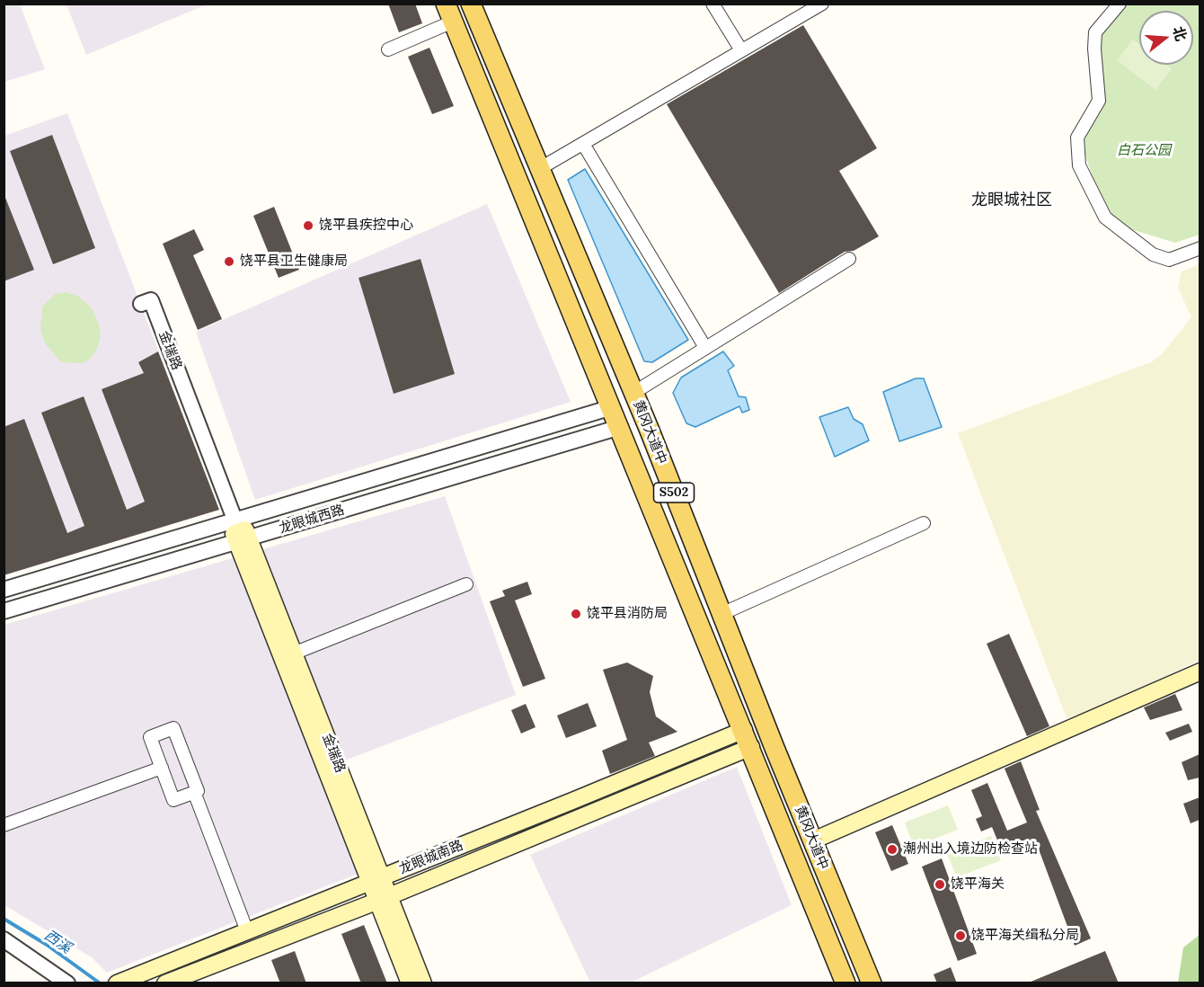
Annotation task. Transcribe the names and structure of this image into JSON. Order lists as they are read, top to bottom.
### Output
{
  "streets": {
    "main road": [
      "金瑞路",
      "黄冈大道中",
      "S502",
      "龙眼城南路"
    ],
    "street": ["龙眼城西路"]
  },
  "crossings": [
    ["金瑞路", "龙眼城南路"],
    ["黄冈大道中", "龙眼城西路"],
    ["黄冈大道中", "龙眼城南路"]
  ],
  "districts": ["龙眼城社区"],
  "water": ["西溪"],
  "parks": ["白石公园"],
  "places": [
    "饶平县疾控中心",
    "饶平县卫生健康局",
    "饶平县消防局",
    "潮州出入境边防检查站",
    "饶平海关",
    "饶平海关缉私分局"
  ],
  "north": "right"
}
